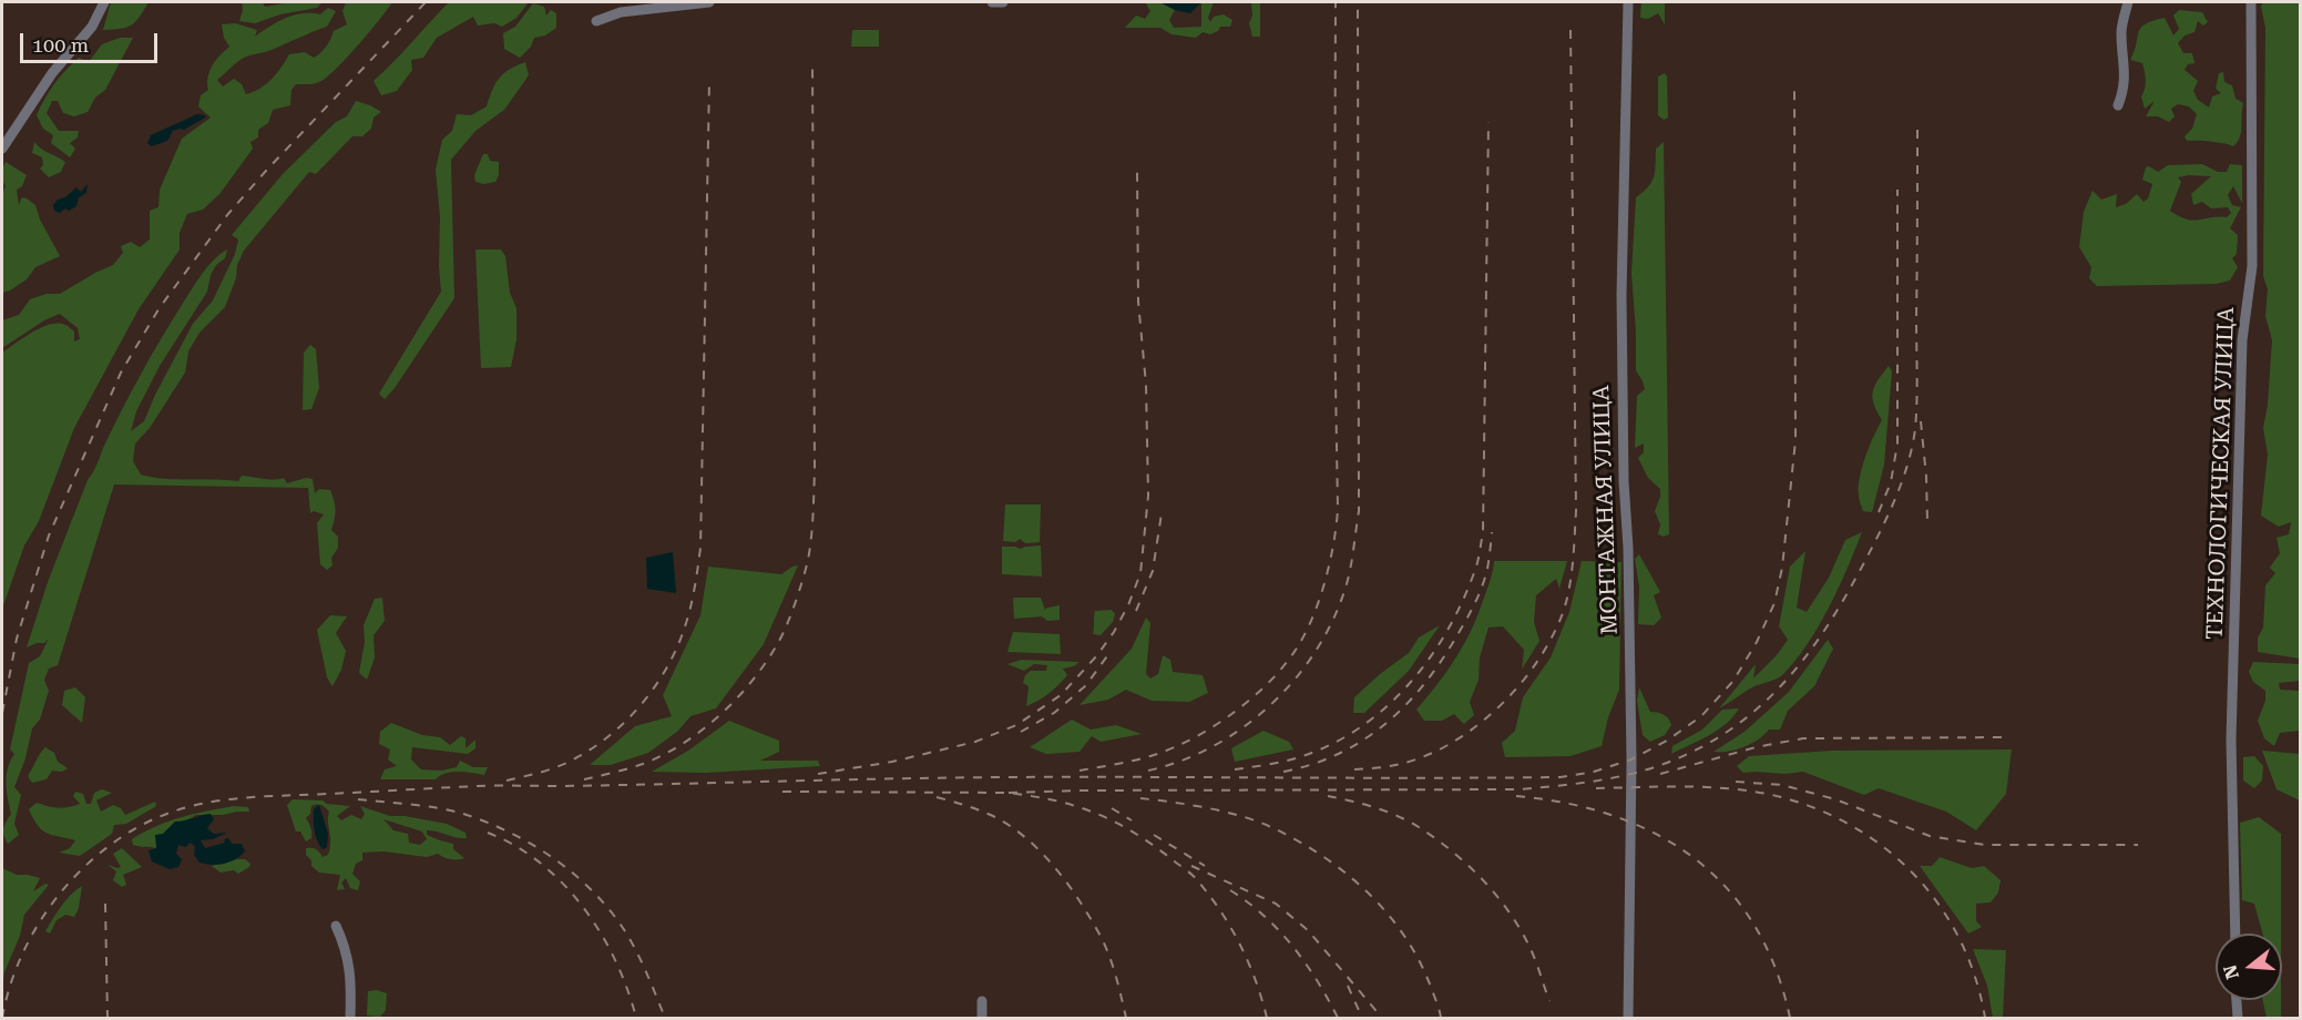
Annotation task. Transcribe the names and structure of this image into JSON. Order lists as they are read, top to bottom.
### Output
{
  "streets": {
    "street": ["ТЕХНОЛОГИЧЕСКАЯ УЛИЦА", "МОНТАЖНАЯ УЛИЦА"]
  },
  "scale_bar": "100 m",
  "north": "left"
}
